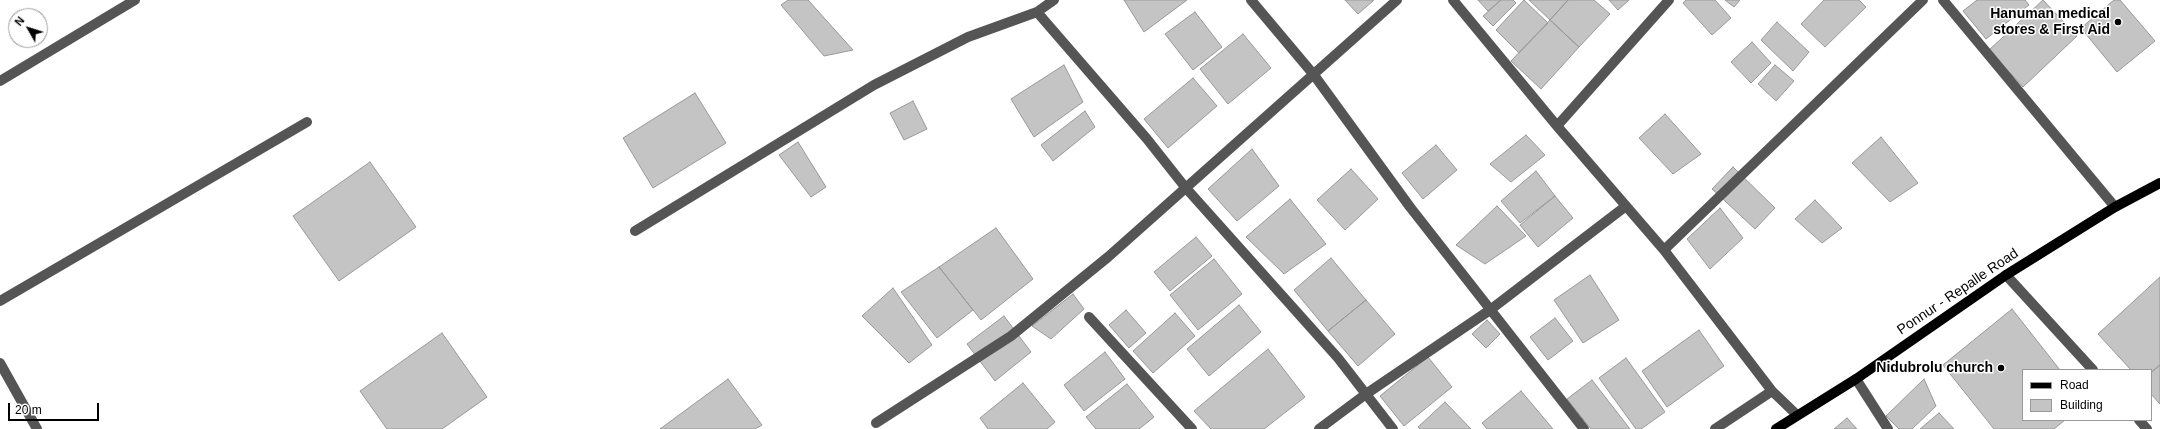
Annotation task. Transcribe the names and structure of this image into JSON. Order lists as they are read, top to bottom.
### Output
{
  "streets": {
    "main road": ["Ponnur - Repalle Road"]
  },
  "places": ["Hanuman medical stores & First Aid", "Nidubrolu church"],
  "legend": ["Road", "Building"],
  "scale_bar": "20 m",
  "north": "top left"
}
